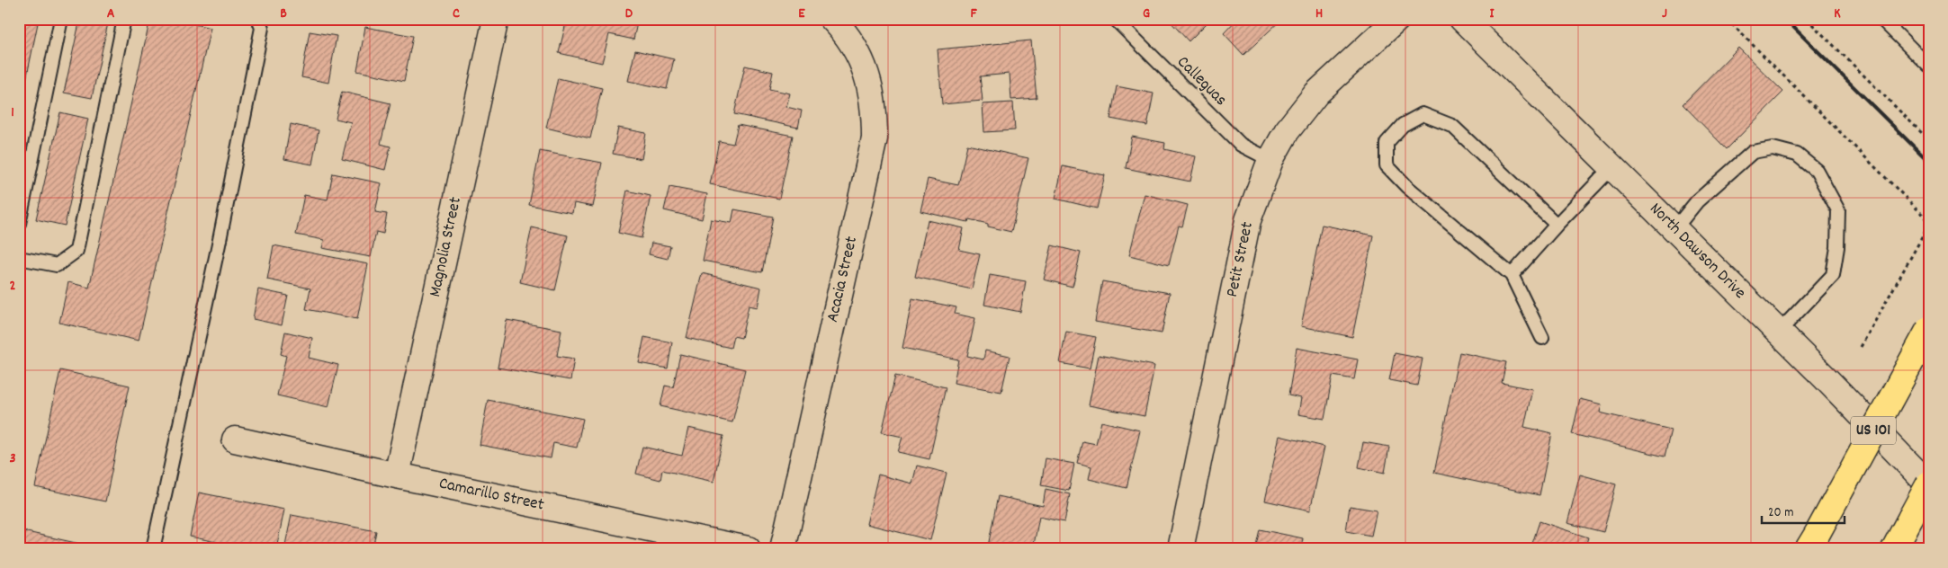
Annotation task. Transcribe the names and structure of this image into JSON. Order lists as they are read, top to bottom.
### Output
{
  "streets": {
    "highway": ["US 101"],
    "street": [
      "Magnolia Street",
      "North Dawson Drive",
      "Petit Street",
      "Acacia Street",
      "Camarillo Street"
    ],
    "lane": ["Calleguas"]
  },
  "crossings": [
    ["Calleguas", "Petit Street"],
    ["Magnolia Street", "Camarillo Street"]
  ],
  "scale_bar": "20 m",
  "grid": {
    "columns": [
      "A",
      "B",
      "C",
      "D",
      "E",
      "F",
      "G",
      "H",
      "I",
      "J",
      "K"
    ],
    "rows": ["1", "2", "3"]
  }
}
